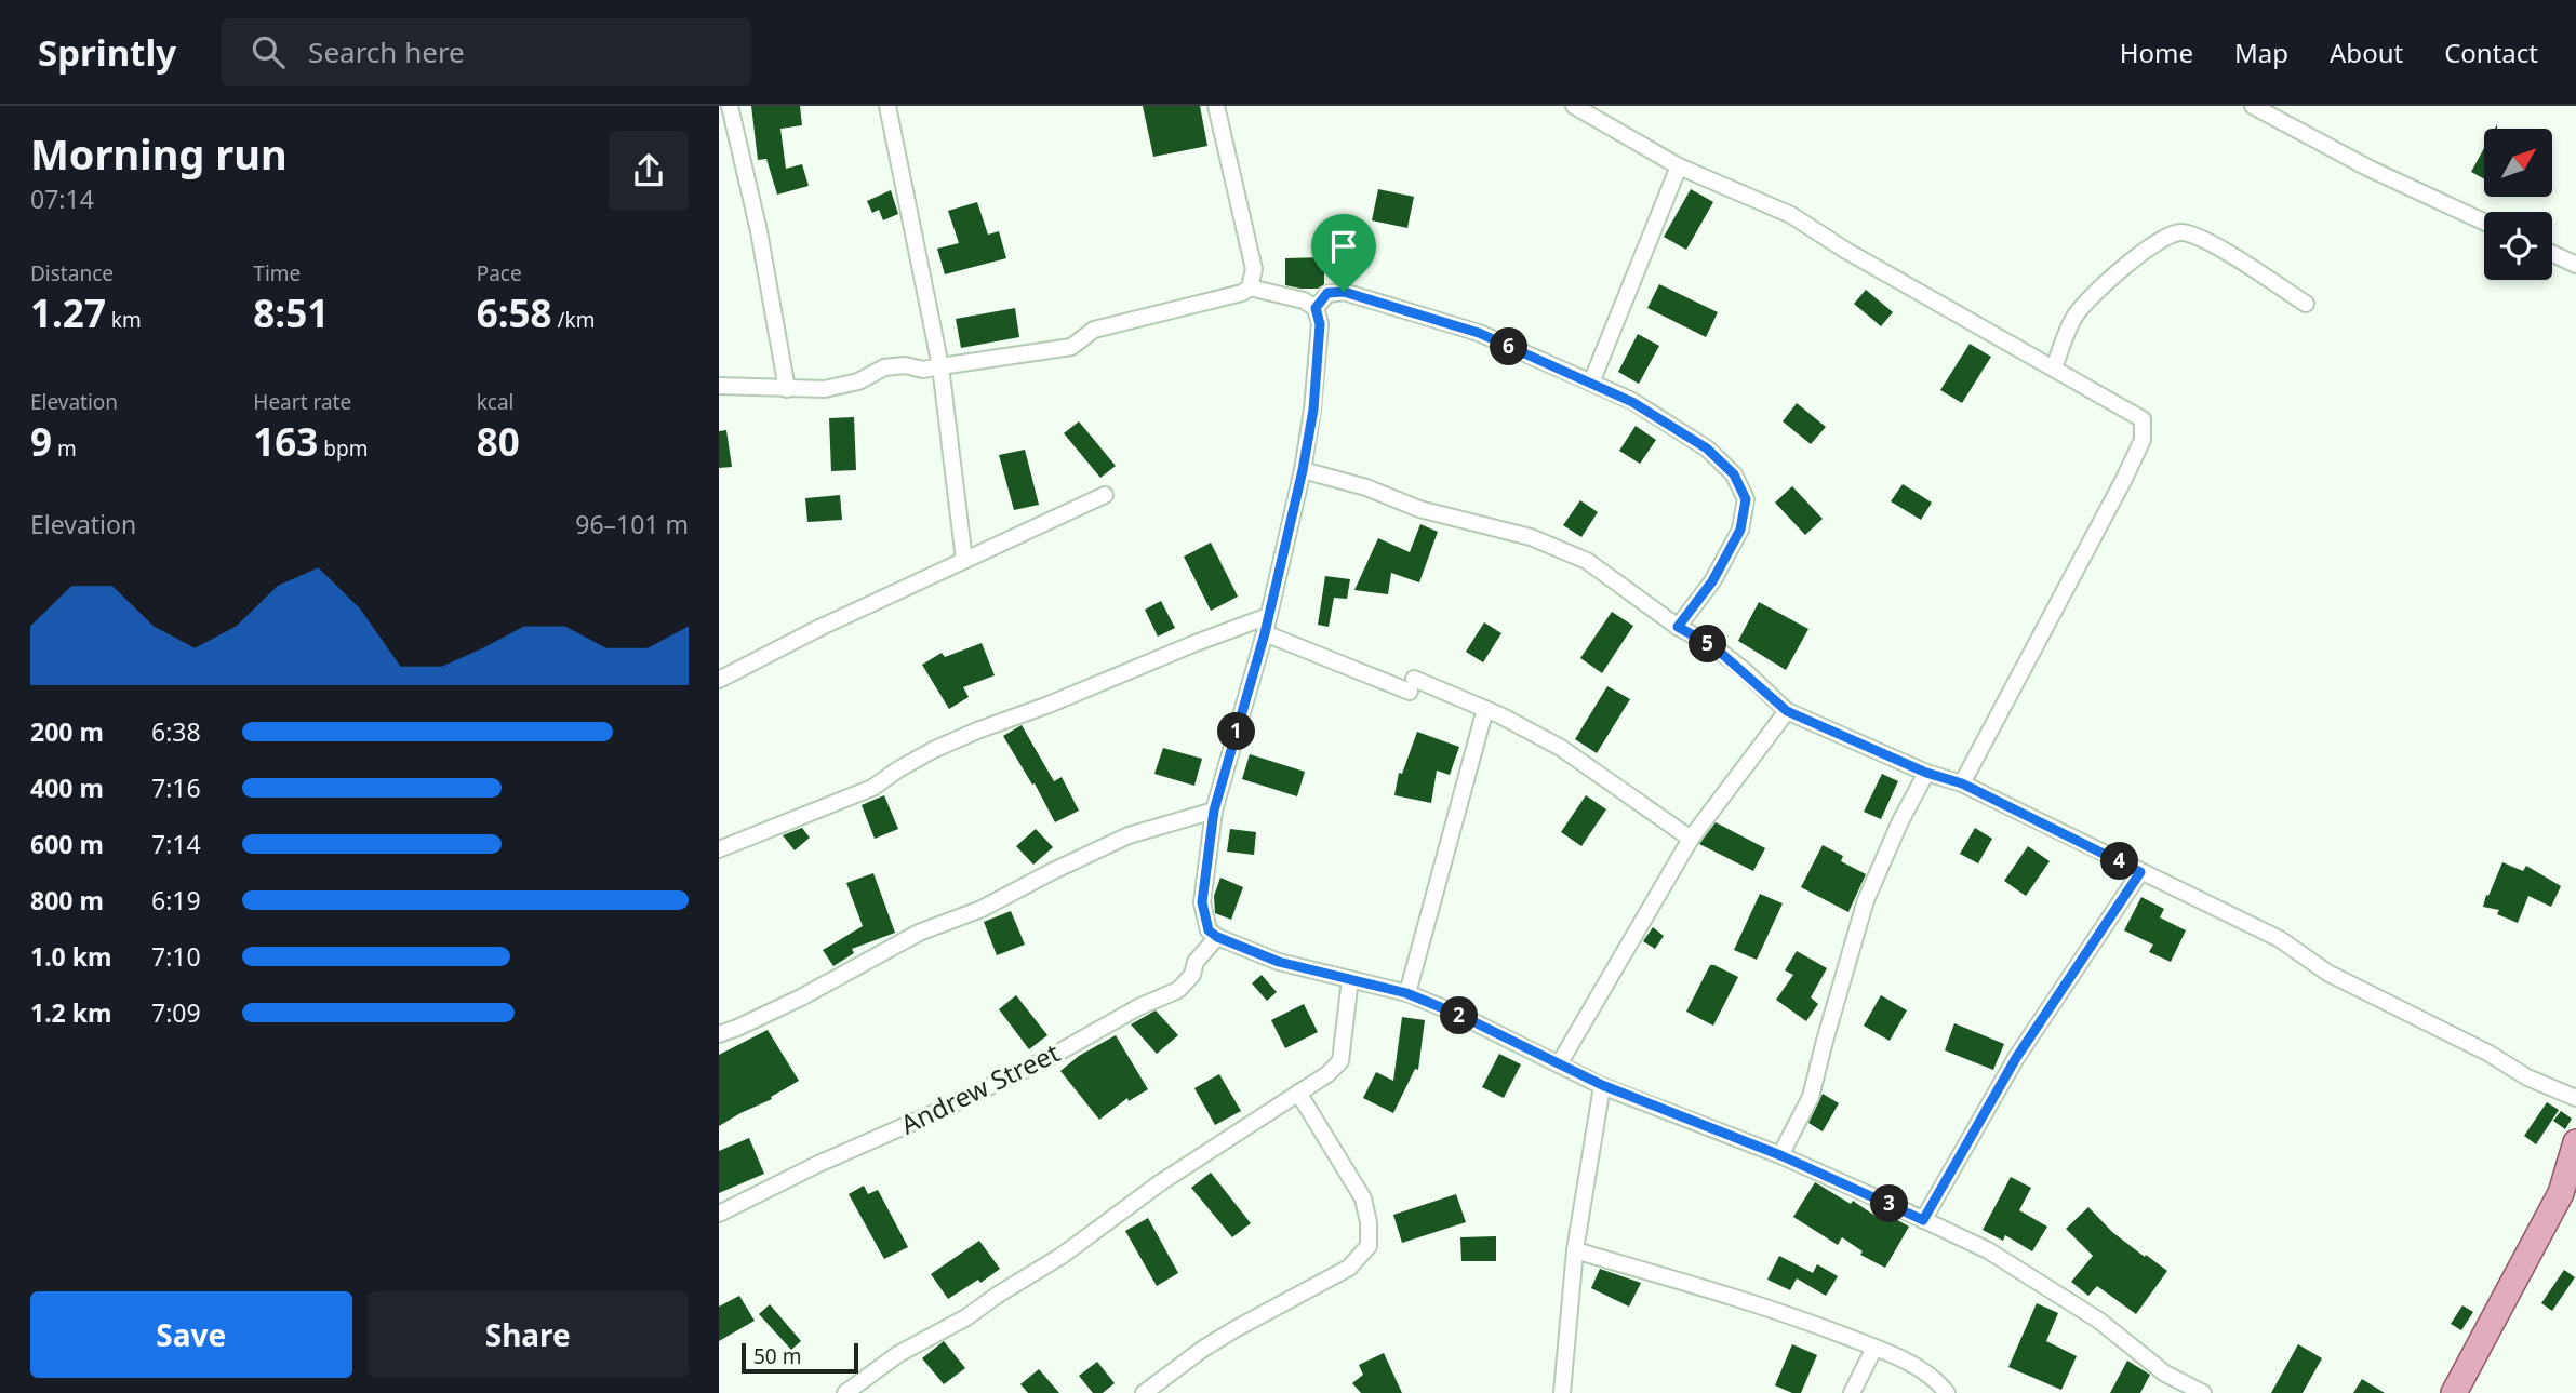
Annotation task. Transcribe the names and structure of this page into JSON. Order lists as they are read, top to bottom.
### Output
{
  "streets": {
    "street": ["Andrew Street"]
  },
  "scale_bar": "50 m",
  "north": "top right",
  "page": {
    "header": "Sprintly",
    "search": "Search here",
    "nav": [
      "Home",
      "Map",
      "About",
      "Contact"
    ],
    "heading": ["Morning run", "07:14"],
    "stats": [
      ["Distance", "1.27 km"],
      ["Time", "8:51"],
      ["Pace", "6:58 /km"],
      ["Elevation", "9 m"],
      ["Heart rate", "163 bpm"],
      ["kcal", "80"]
    ],
    "pins": [
      "6",
      "5",
      "1",
      "4",
      "2",
      "3"
    ],
    "chart": ["Elevation", "96–101 m"],
    "list": [
      {
        "name": "200 m",
        "note": "6:38"
      },
      {
        "name": "400 m",
        "note": "7:16"
      },
      {
        "name": "600 m",
        "note": "7:14"
      },
      {
        "name": "800 m",
        "note": "6:19"
      },
      {
        "name": "1.0 km",
        "note": "7:10"
      },
      {
        "name": "1.2 km",
        "note": "7:09"
      }
    ],
    "buttons": ["Save", "Share"],
    "scale": "50 m"
  }
}
